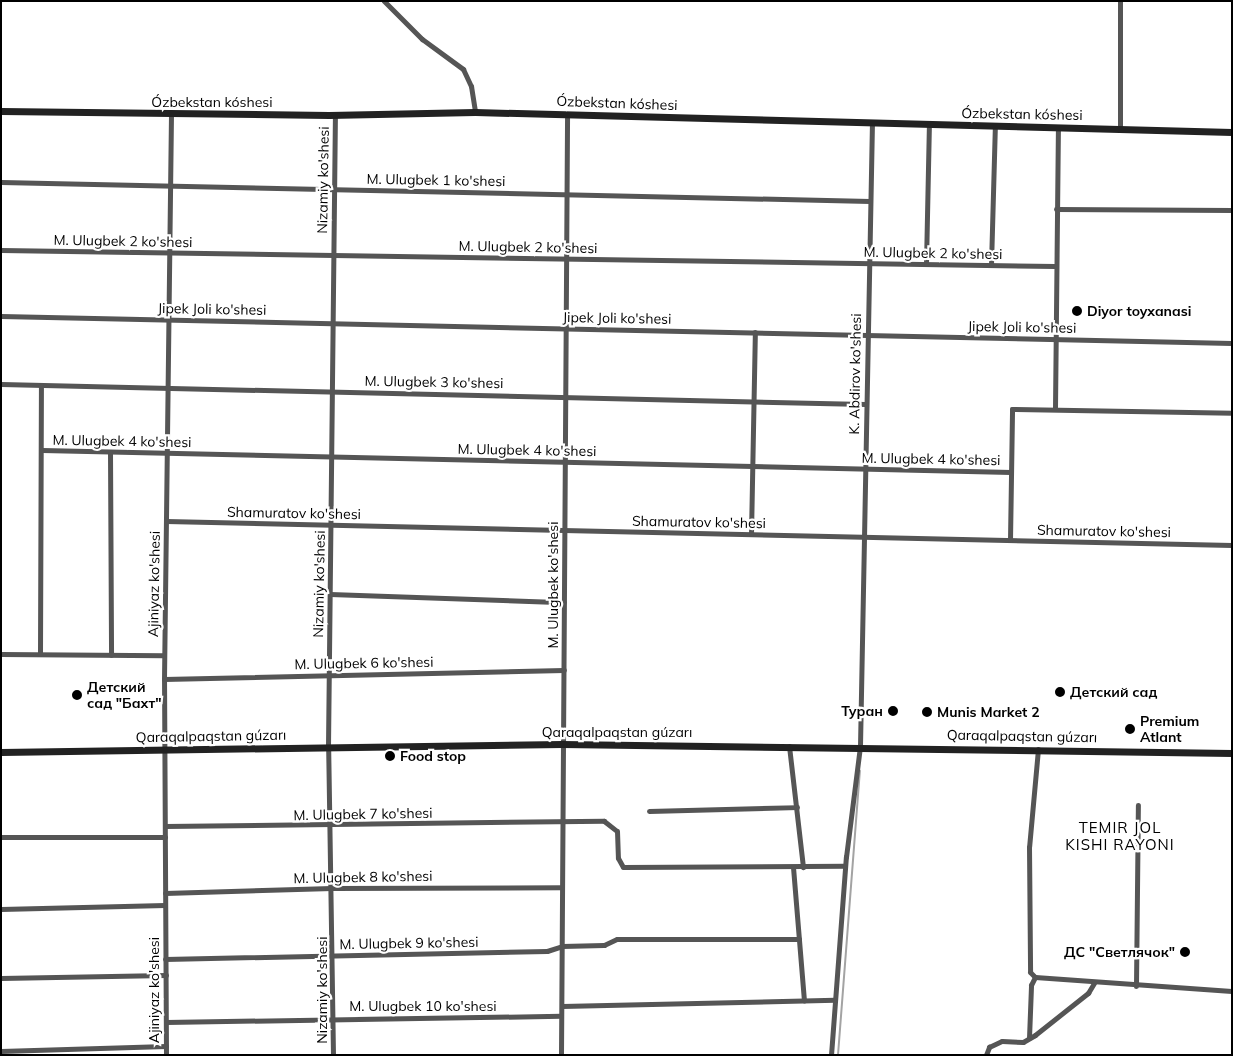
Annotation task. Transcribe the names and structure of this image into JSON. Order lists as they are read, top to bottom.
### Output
{
  "streets": {
    "street": [
      "Ózbekstan kóshesi",
      "Nizamiy ko'shesi",
      "M. Ulugbek 1 ko'shesi",
      "M. Ulugbek 2 ko'shesi",
      "Jipek Joli ko'shesi",
      "K. Abdirov ko'shesi",
      "M. Ulugbek 3 ko'shesi",
      "M. Ulugbek 4 ko'shesi",
      "Shamuratov ko'shesi",
      "Ajiniyaz ko'shesi",
      "M. Ulugbek ko'shesi",
      "M. Ulugbek 6 ko'shesi",
      "Qaraqalpaqstan gúzarı",
      "M. Ulugbek 7 ko'shesi",
      "M. Ulugbek 8 ko'shesi",
      "M. Ulugbek 9 ko'shesi",
      "M. Ulugbek 10 ko'shesi"
    ]
  },
  "crossings": [
    ["Ózbekstan kóshesi", "Nizamiy ko'shesi"],
    ["Ózbekstan kóshesi", "K. Abdirov ko'shesi"],
    ["Ózbekstan kóshesi", "Ajiniyaz ko'shesi"],
    ["Ózbekstan kóshesi", "M. Ulugbek ko'shesi"],
    ["Nizamiy ko'shesi", "M. Ulugbek 1 ko'shesi"],
    ["Nizamiy ko'shesi", "M. Ulugbek 2 ko'shesi"],
    ["Nizamiy ko'shesi", "Jipek Joli ko'shesi"],
    ["Nizamiy ko'shesi", "M. Ulugbek 3 ko'shesi"],
    ["Nizamiy ko'shesi", "M. Ulugbek 4 ko'shesi"],
    ["Nizamiy ko'shesi", "Shamuratov ko'shesi"],
    ["Nizamiy ko'shesi", "M. Ulugbek 6 ko'shesi"],
    ["Nizamiy ko'shesi", "Qaraqalpaqstan gúzarı"],
    ["Nizamiy ko'shesi", "M. Ulugbek 7 ko'shesi"],
    ["Nizamiy ko'shesi", "M. Ulugbek 8 ko'shesi"],
    ["Nizamiy ko'shesi", "M. Ulugbek 9 ko'shesi"],
    ["Nizamiy ko'shesi", "M. Ulugbek 10 ko'shesi"],
    ["M. Ulugbek 1 ko'shesi", "K. Abdirov ko'shesi"],
    ["M. Ulugbek 1 ko'shesi", "Ajiniyaz ko'shesi"],
    ["M. Ulugbek 1 ko'shesi", "M. Ulugbek ko'shesi"],
    ["M. Ulugbek 2 ko'shesi", "K. Abdirov ko'shesi"],
    ["M. Ulugbek 2 ko'shesi", "Ajiniyaz ko'shesi"],
    ["M. Ulugbek 2 ko'shesi", "M. Ulugbek ko'shesi"],
    ["Jipek Joli ko'shesi", "K. Abdirov ko'shesi"],
    ["Jipek Joli ko'shesi", "Ajiniyaz ko'shesi"],
    ["Jipek Joli ko'shesi", "M. Ulugbek ko'shesi"],
    ["K. Abdirov ko'shesi", "M. Ulugbek 3 ko'shesi"],
    ["K. Abdirov ko'shesi", "M. Ulugbek 4 ko'shesi"],
    ["K. Abdirov ko'shesi", "Shamuratov ko'shesi"],
    ["K. Abdirov ko'shesi", "Qaraqalpaqstan gúzarı"],
    ["M. Ulugbek 3 ko'shesi", "Ajiniyaz ko'shesi"],
    ["M. Ulugbek 3 ko'shesi", "M. Ulugbek ko'shesi"],
    ["M. Ulugbek 4 ko'shesi", "Ajiniyaz ko'shesi"],
    ["M. Ulugbek 4 ko'shesi", "M. Ulugbek ko'shesi"],
    ["Shamuratov ko'shesi", "Ajiniyaz ko'shesi"],
    ["Shamuratov ko'shesi", "M. Ulugbek ko'shesi"],
    ["Ajiniyaz ko'shesi", "M. Ulugbek 6 ko'shesi"],
    ["Ajiniyaz ko'shesi", "Qaraqalpaqstan gúzarı"],
    ["Ajiniyaz ko'shesi", "M. Ulugbek 7 ko'shesi"],
    ["Ajiniyaz ko'shesi", "M. Ulugbek 8 ko'shesi"],
    ["Ajiniyaz ko'shesi", "M. Ulugbek 9 ko'shesi"],
    ["Ajiniyaz ko'shesi", "M. Ulugbek 10 ko'shesi"],
    ["M. Ulugbek ko'shesi", "M. Ulugbek 6 ko'shesi"],
    ["M. Ulugbek ko'shesi", "Qaraqalpaqstan gúzarı"],
    ["M. Ulugbek ko'shesi", "M. Ulugbek 7 ko'shesi"],
    ["M. Ulugbek ko'shesi", "M. Ulugbek 8 ko'shesi"],
    ["M. Ulugbek ko'shesi", "M. Ulugbek 9 ko'shesi"],
    ["M. Ulugbek ko'shesi", "M. Ulugbek 10 ko'shesi"]
  ],
  "districts": ["TEMIR JOL KISHI RAYONI"],
  "places": [
    "Diyor toyxanasi",
    "Детский сад",
    "Детский сад \"Бахт\"",
    "Туран",
    "Munis Market 2",
    "Premium Atlant",
    "Food stop",
    "ДС \"Светлячок\""
  ]
}
